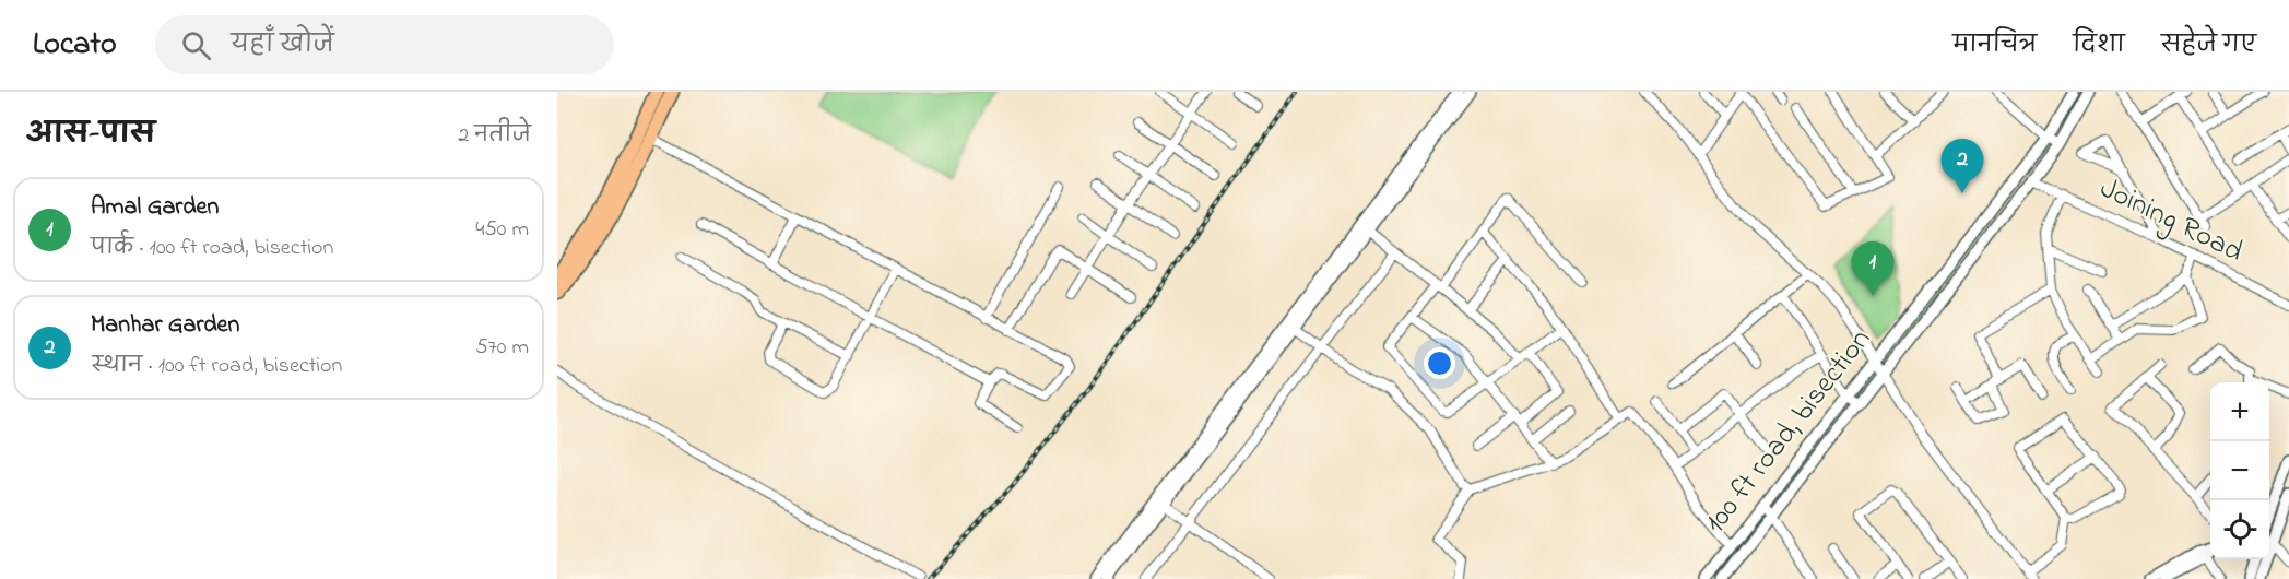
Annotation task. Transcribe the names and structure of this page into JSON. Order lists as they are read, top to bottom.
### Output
{
  "streets": {
    "street": ["Joining Road", "100 ft road, bisection"]
  },
  "crossings": [
    ["Joining Road", "100 ft road, bisection"]
  ],
  "page": {
    "header": "Locato",
    "search": "यहाँ खोजें",
    "nav": ["मानचित्र", "दिशा", "सहेजे गए"],
    "heading": ["आस-पास", "2 नतीजे"],
    "pins": ["2", "1"],
    "list": [
      {
        "mark": "1",
        "name": "Amal Garden",
        "note": "पार्क · 100 ft road, bisection",
        "value": "450 m"
      },
      {
        "mark": "2",
        "name": "Manhar Garden",
        "note": "स्थान · 100 ft road, bisection",
        "value": "570 m"
      }
    ],
    "map_buttons": ["+", "−"]
  }
}
